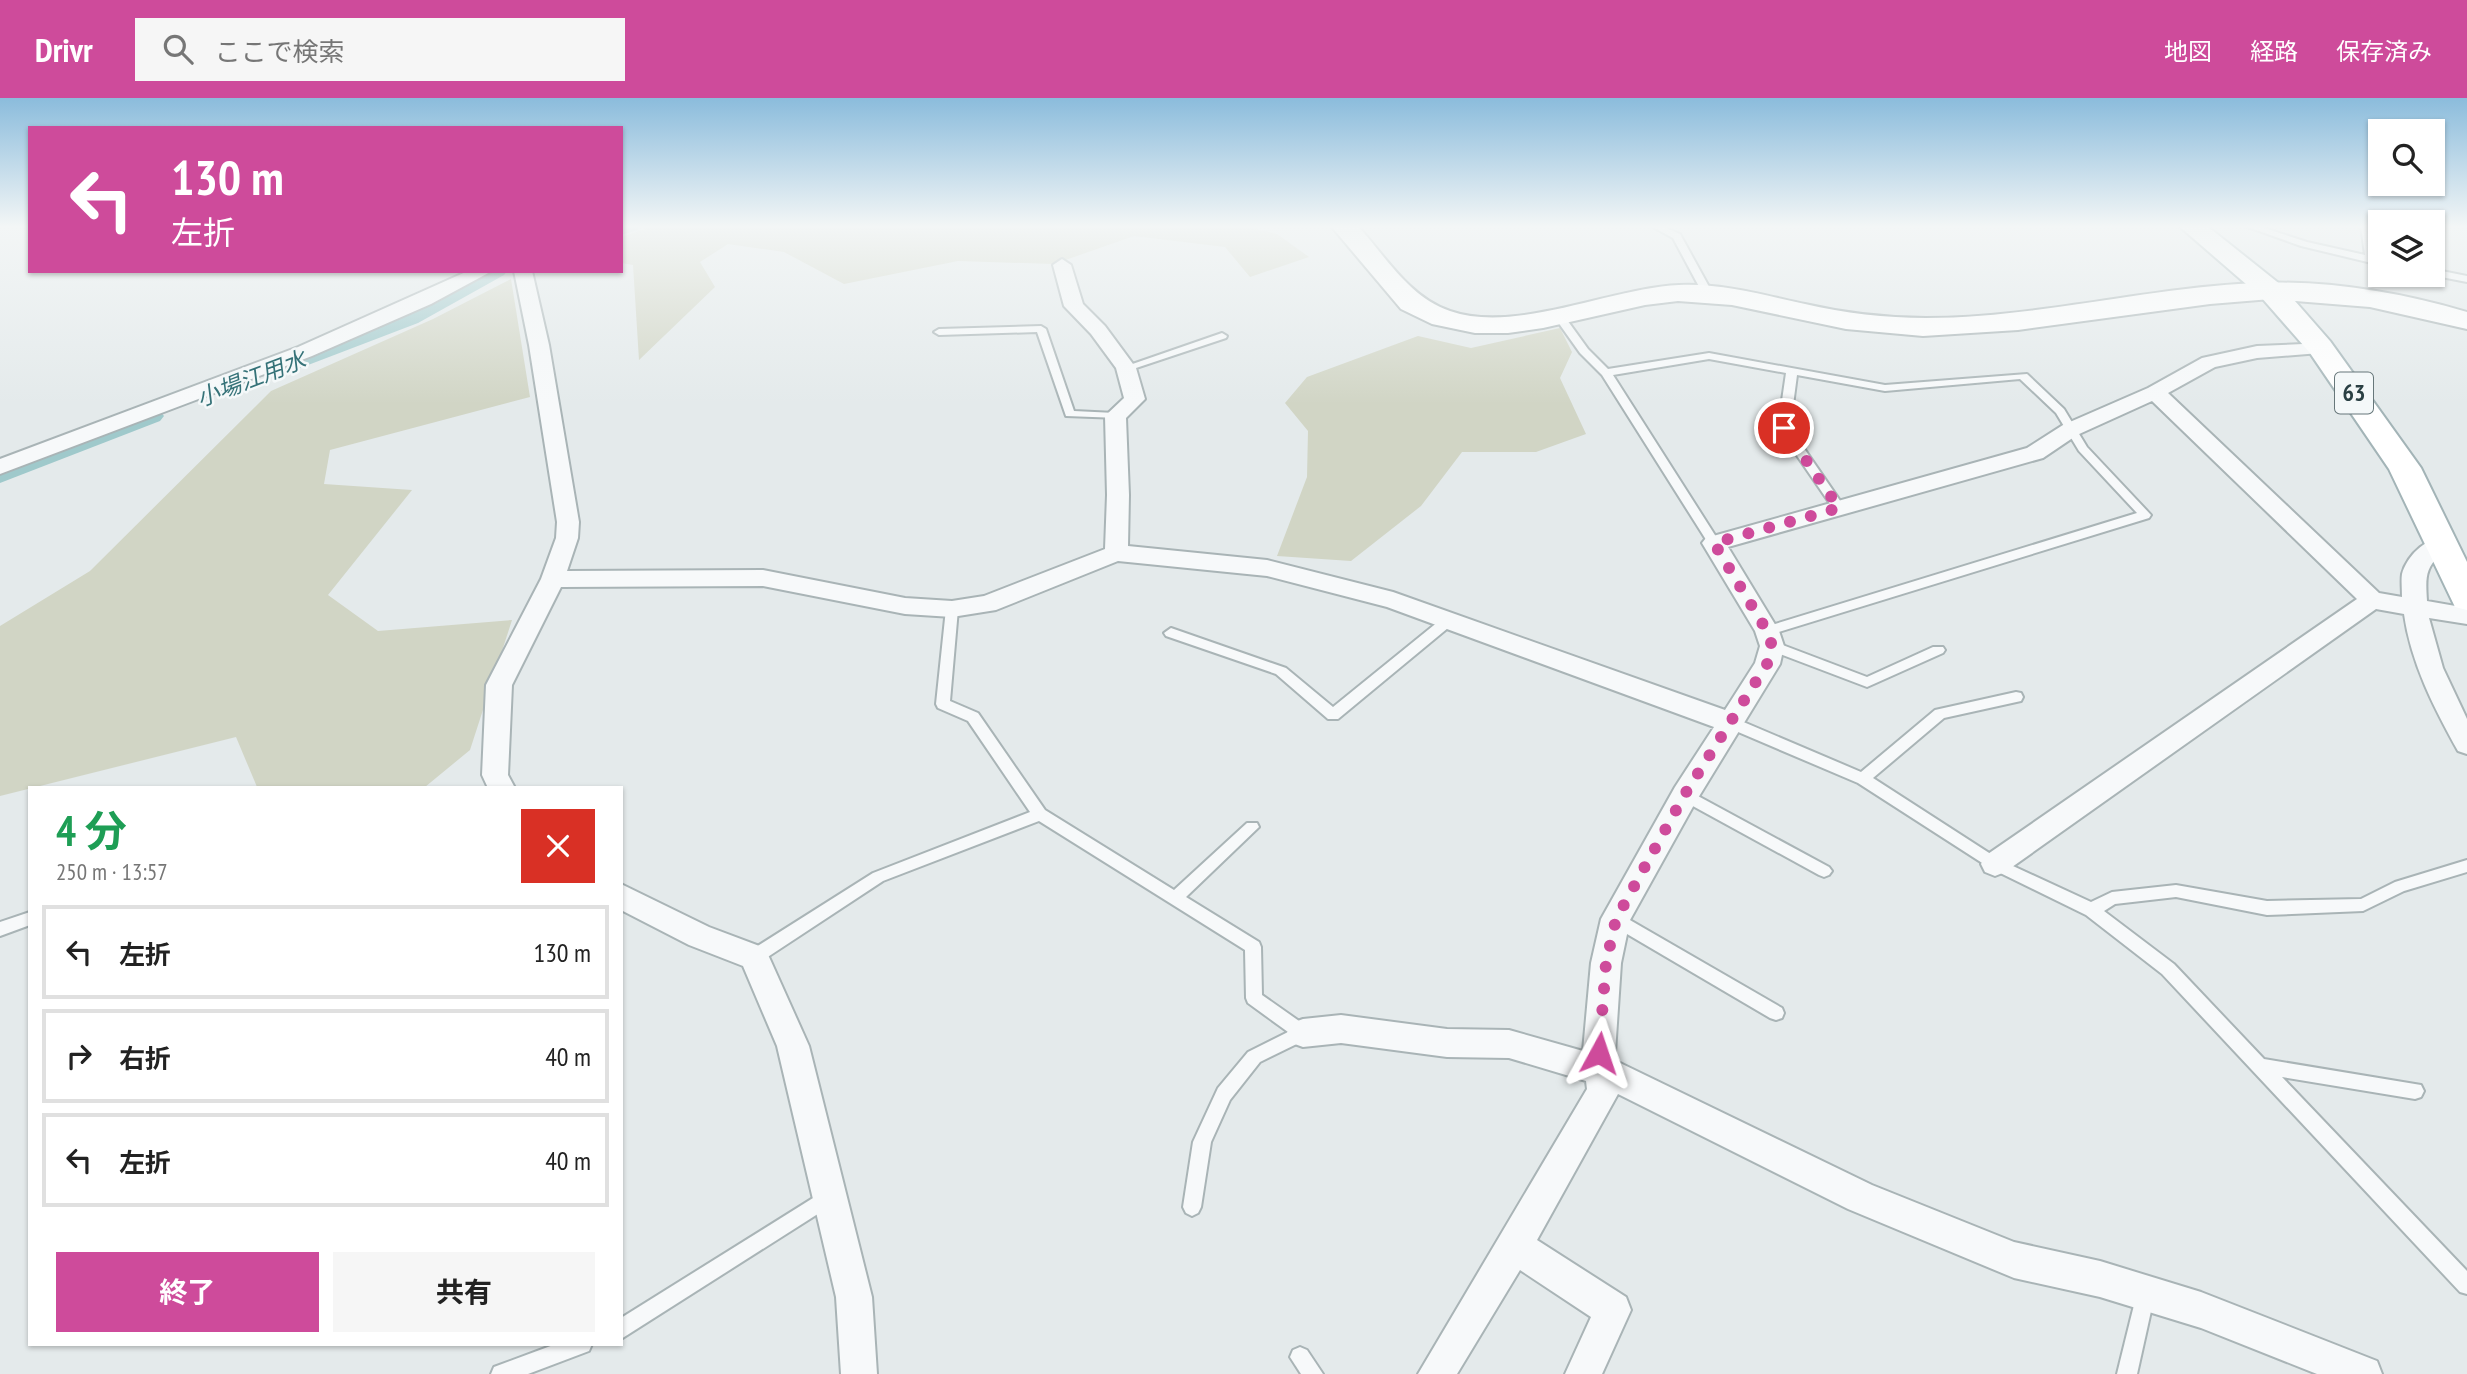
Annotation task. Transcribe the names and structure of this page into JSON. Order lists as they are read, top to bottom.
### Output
{
  "streets": {
    "street": ["63"]
  },
  "water": ["小場江用水"],
  "page": {
    "header": "Drivr",
    "search": "ここで検索",
    "nav": ["地図", "経路", "保存済み"],
    "turn": ["130 m", "左折"],
    "heading": ["4 分", "250 m · 13:57"],
    "list": [
      {
        "name": "左折",
        "value": "130 m"
      },
      {
        "name": "右折",
        "value": "40 m"
      },
      {
        "name": "左折",
        "value": "40 m"
      }
    ],
    "buttons": ["終了", "共有"]
  }
}
